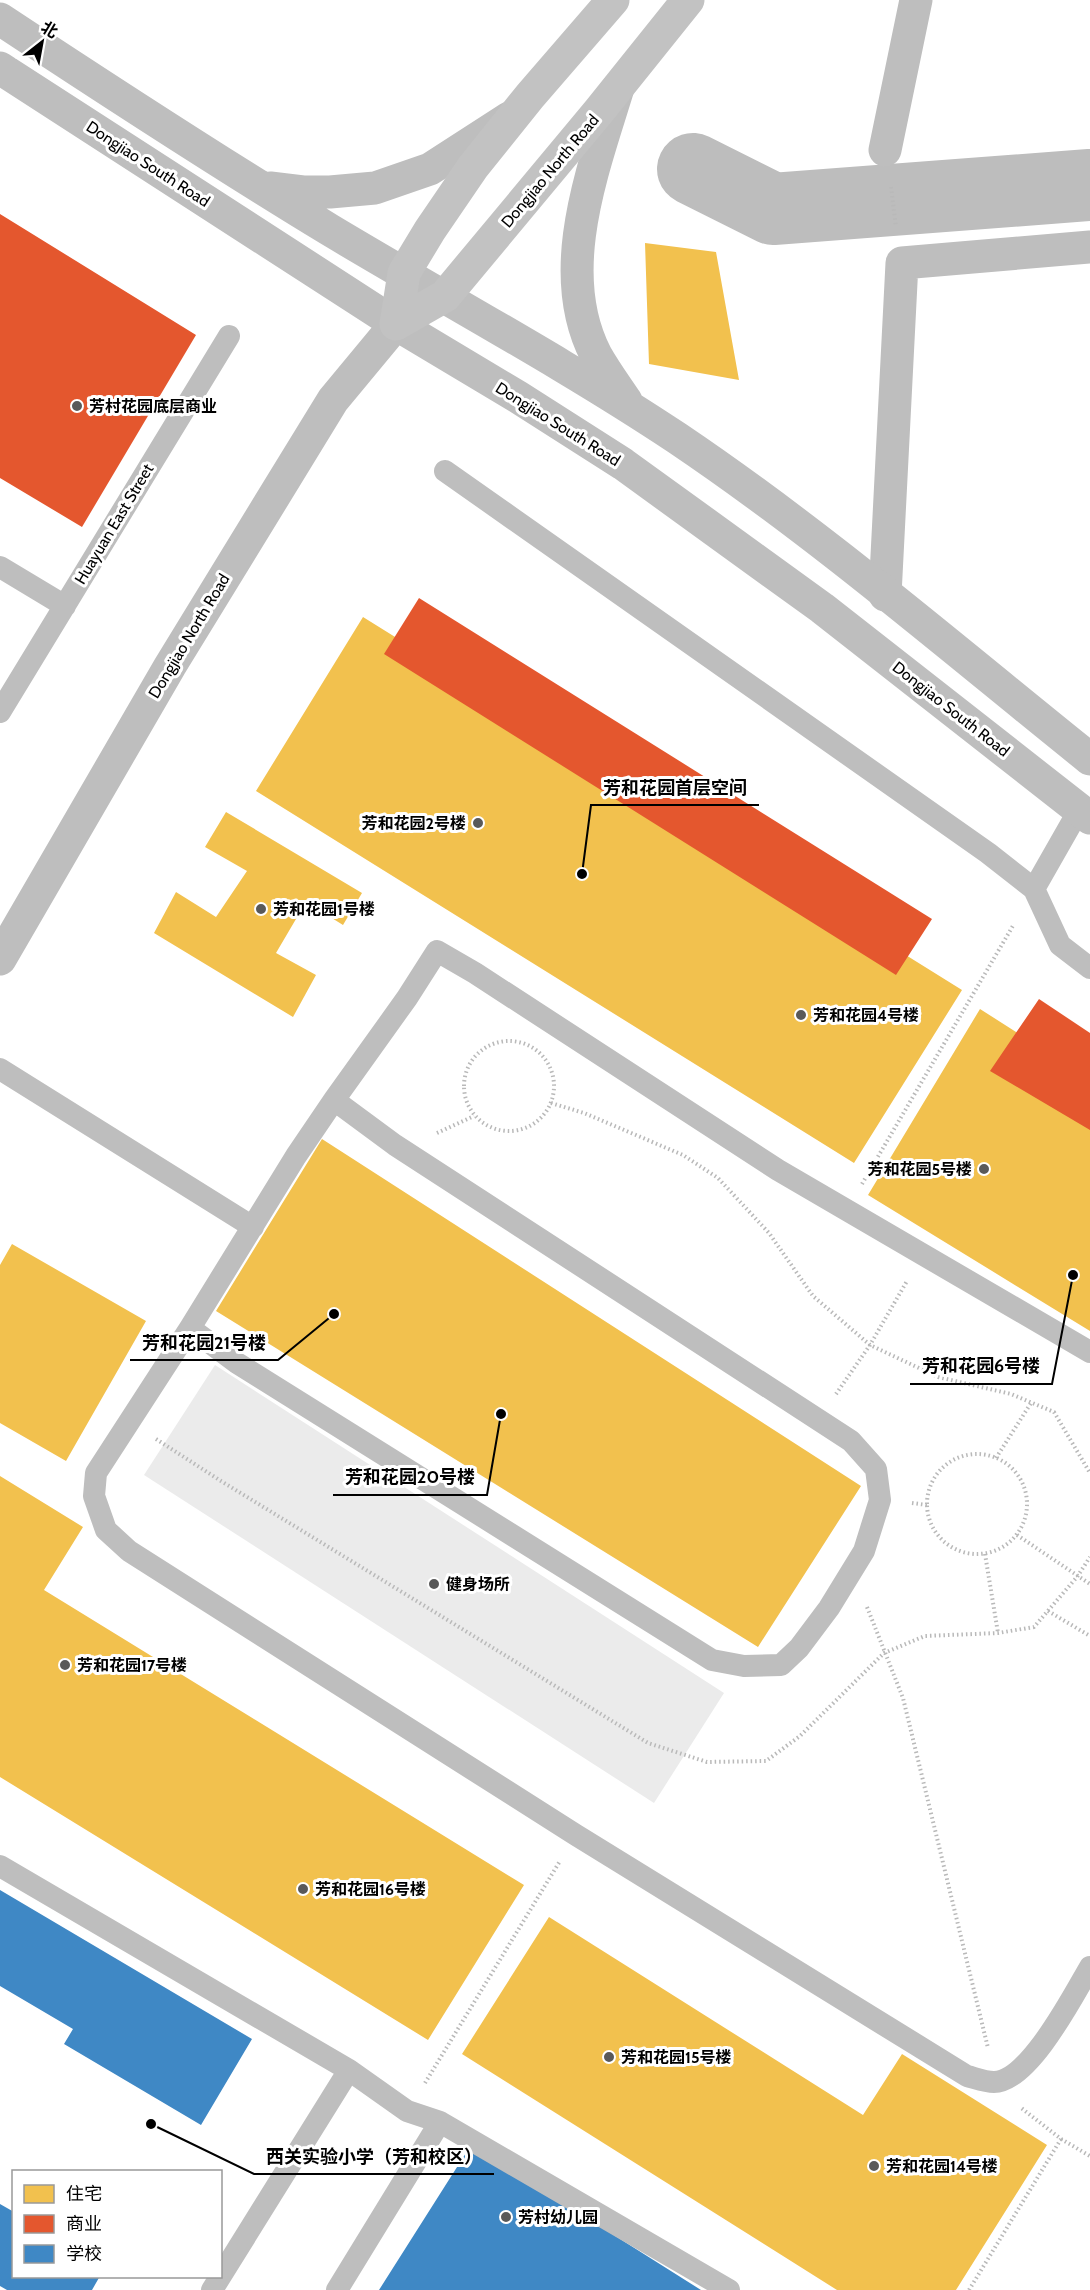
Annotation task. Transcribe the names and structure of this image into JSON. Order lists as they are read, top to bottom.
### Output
{
  "streets": {
    "main road": ["Dongjiao North Road"],
    "street": ["Dongjiao South Road"],
    "lane": ["Huayuan East Street"]
  },
  "crossings": [
    ["Dongjiao South Road", "Dongjiao North Road"]
  ],
  "places": [
    "芳村花园底层商业",
    "芳和花园2号楼",
    "芳和花园首层空间",
    "芳和花园1号楼",
    "芳和花园4号楼",
    "芳和花园5号楼",
    "芳和花园6号楼",
    "芳和花园21号楼",
    "芳和花园20号楼",
    "健身场所",
    "芳和花园17号楼",
    "芳和花园16号楼",
    "芳和花园15号楼",
    "西关实验小学（芳和校区）",
    "芳和花园14号楼",
    "芳村幼儿园"
  ],
  "legend": ["住宅", "商业", "学校"],
  "north": "top right"
}
